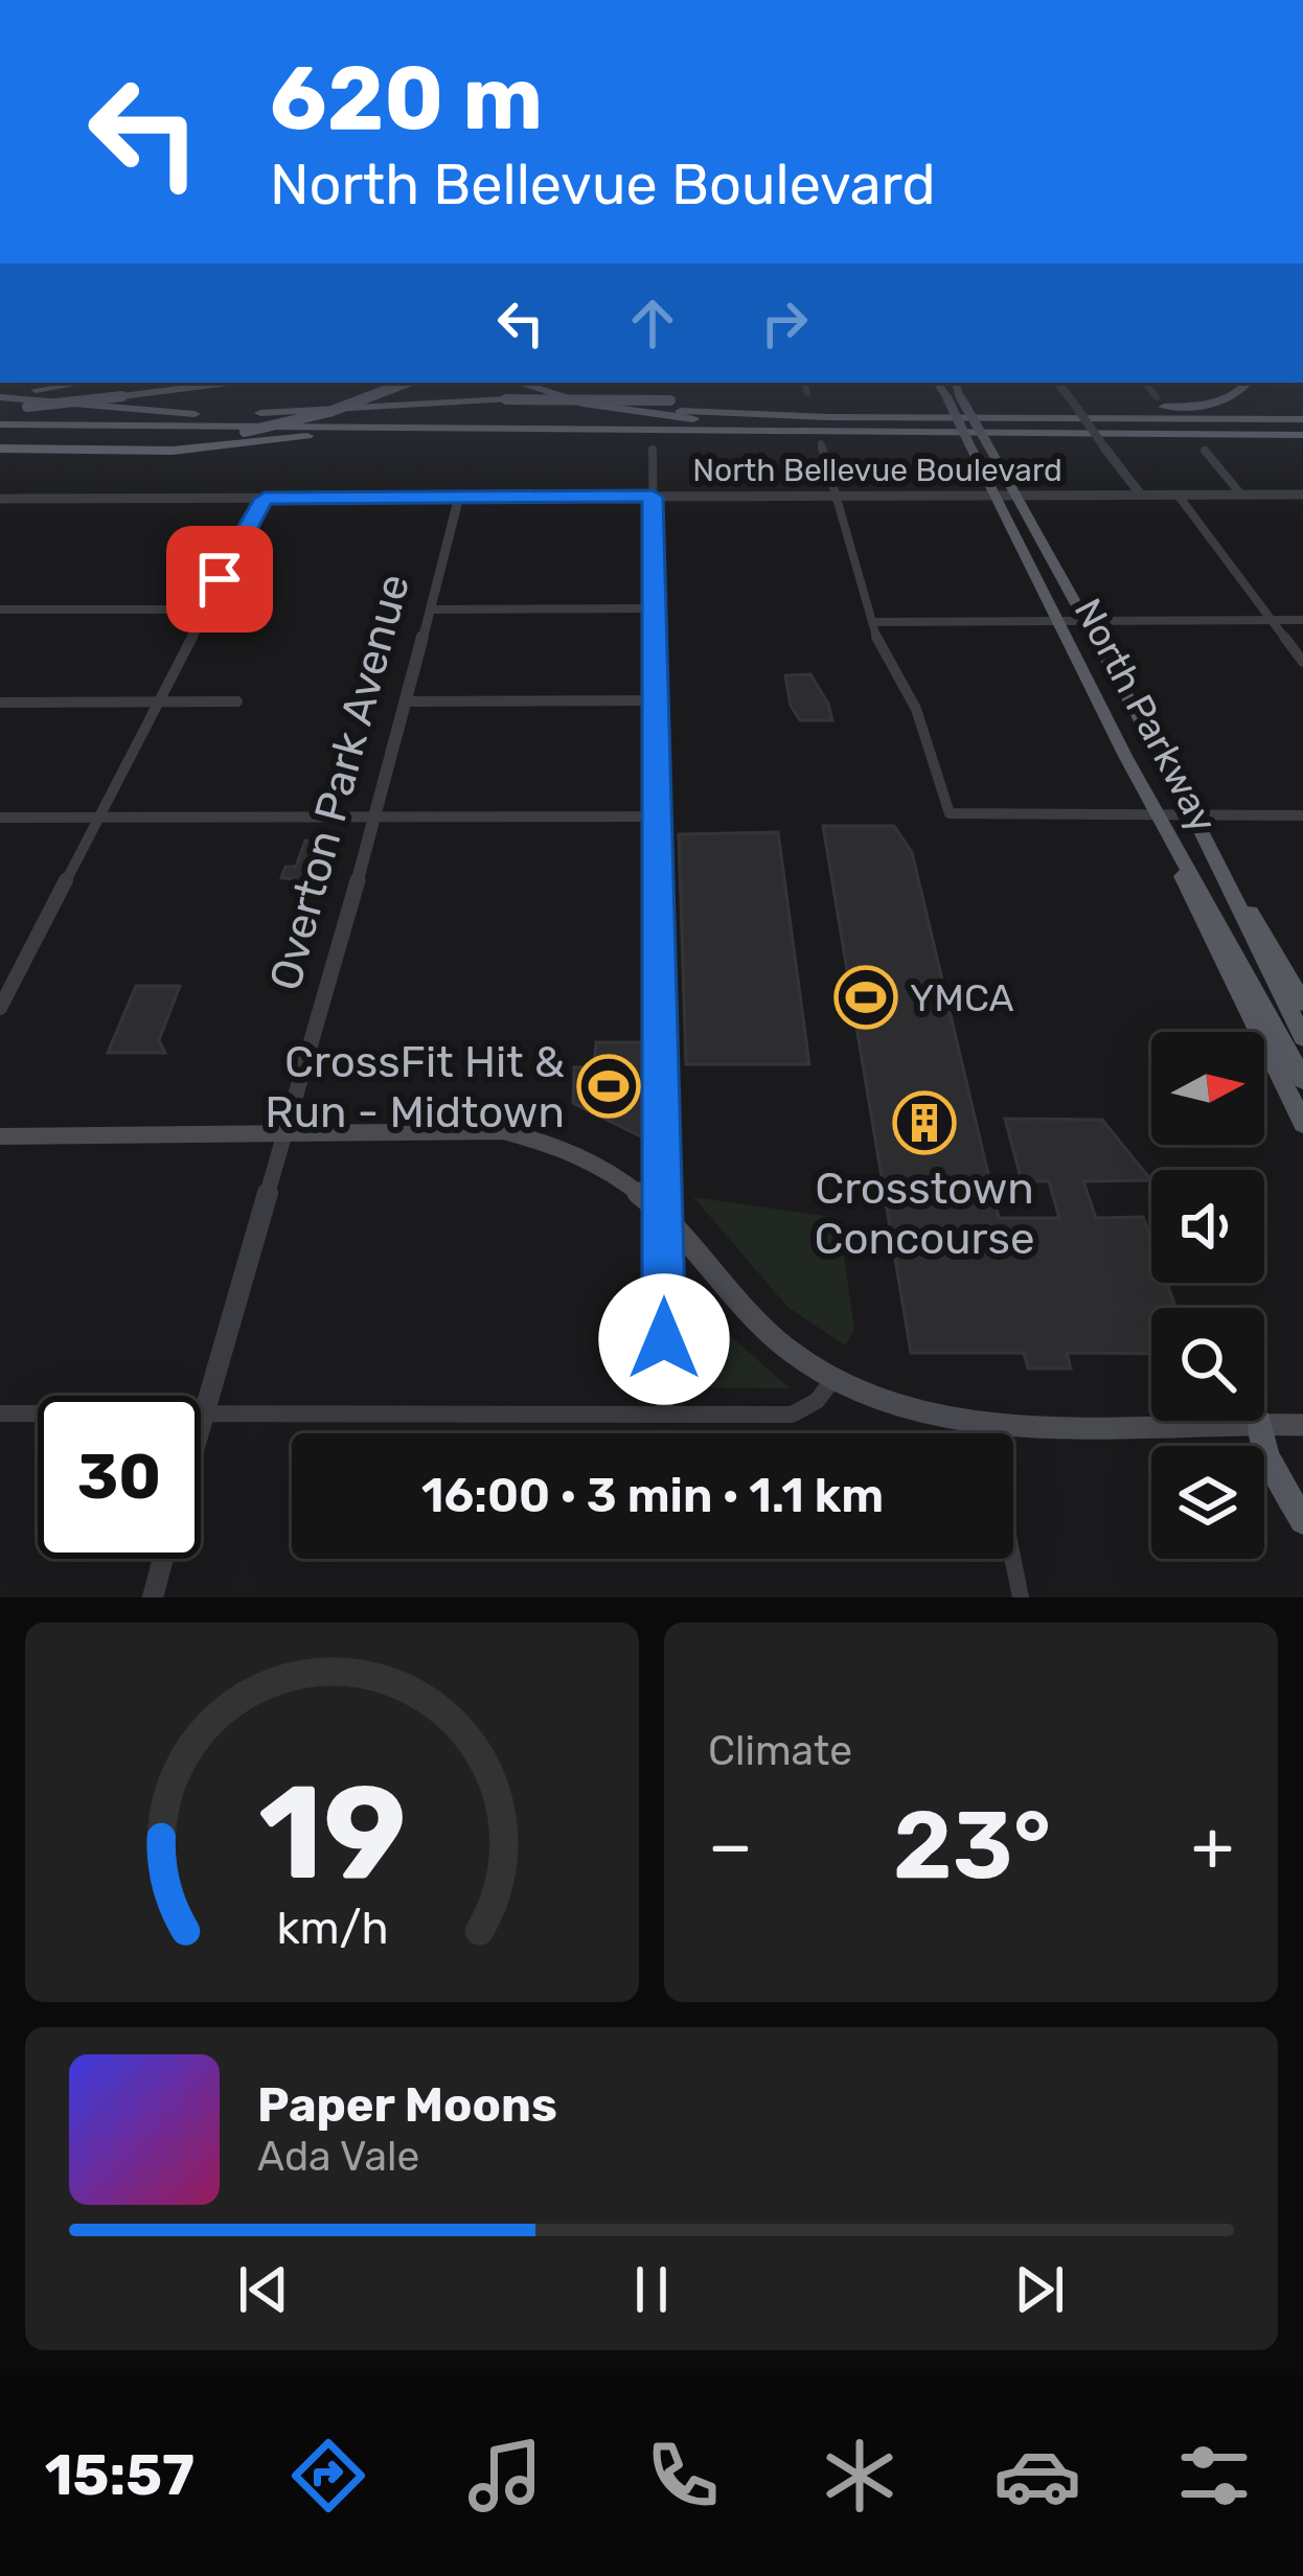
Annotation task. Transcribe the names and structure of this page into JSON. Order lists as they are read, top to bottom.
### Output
{
  "streets": {
    "main road": ["North Parkway"],
    "street": ["North Bellevue Boulevard", "Overton Park Avenue"]
  },
  "crossings": [
    ["North Bellevue Boulevard", "North Parkway"],
    ["North Bellevue Boulevard", "Overton Park Avenue"]
  ],
  "places": {
    "sports": ["YMCA", "CrossFit Hit & Run - Midtown"],
    "building": ["Crosstown Concourse"]
  },
  "north": "right",
  "page": {
    "turn": ["620 m", "North Bellevue Boulevard"],
    "limit": "30",
    "trip": "16:00 · 3 min · 1.1 km",
    "tile": "Climate",
    "heat": ["−", "23°", "+"],
    "song": ["Paper Moons", "Ada Vale"],
    "tabs": "15:57",
    "gauge": ["19", "km/h"]
  }
}
